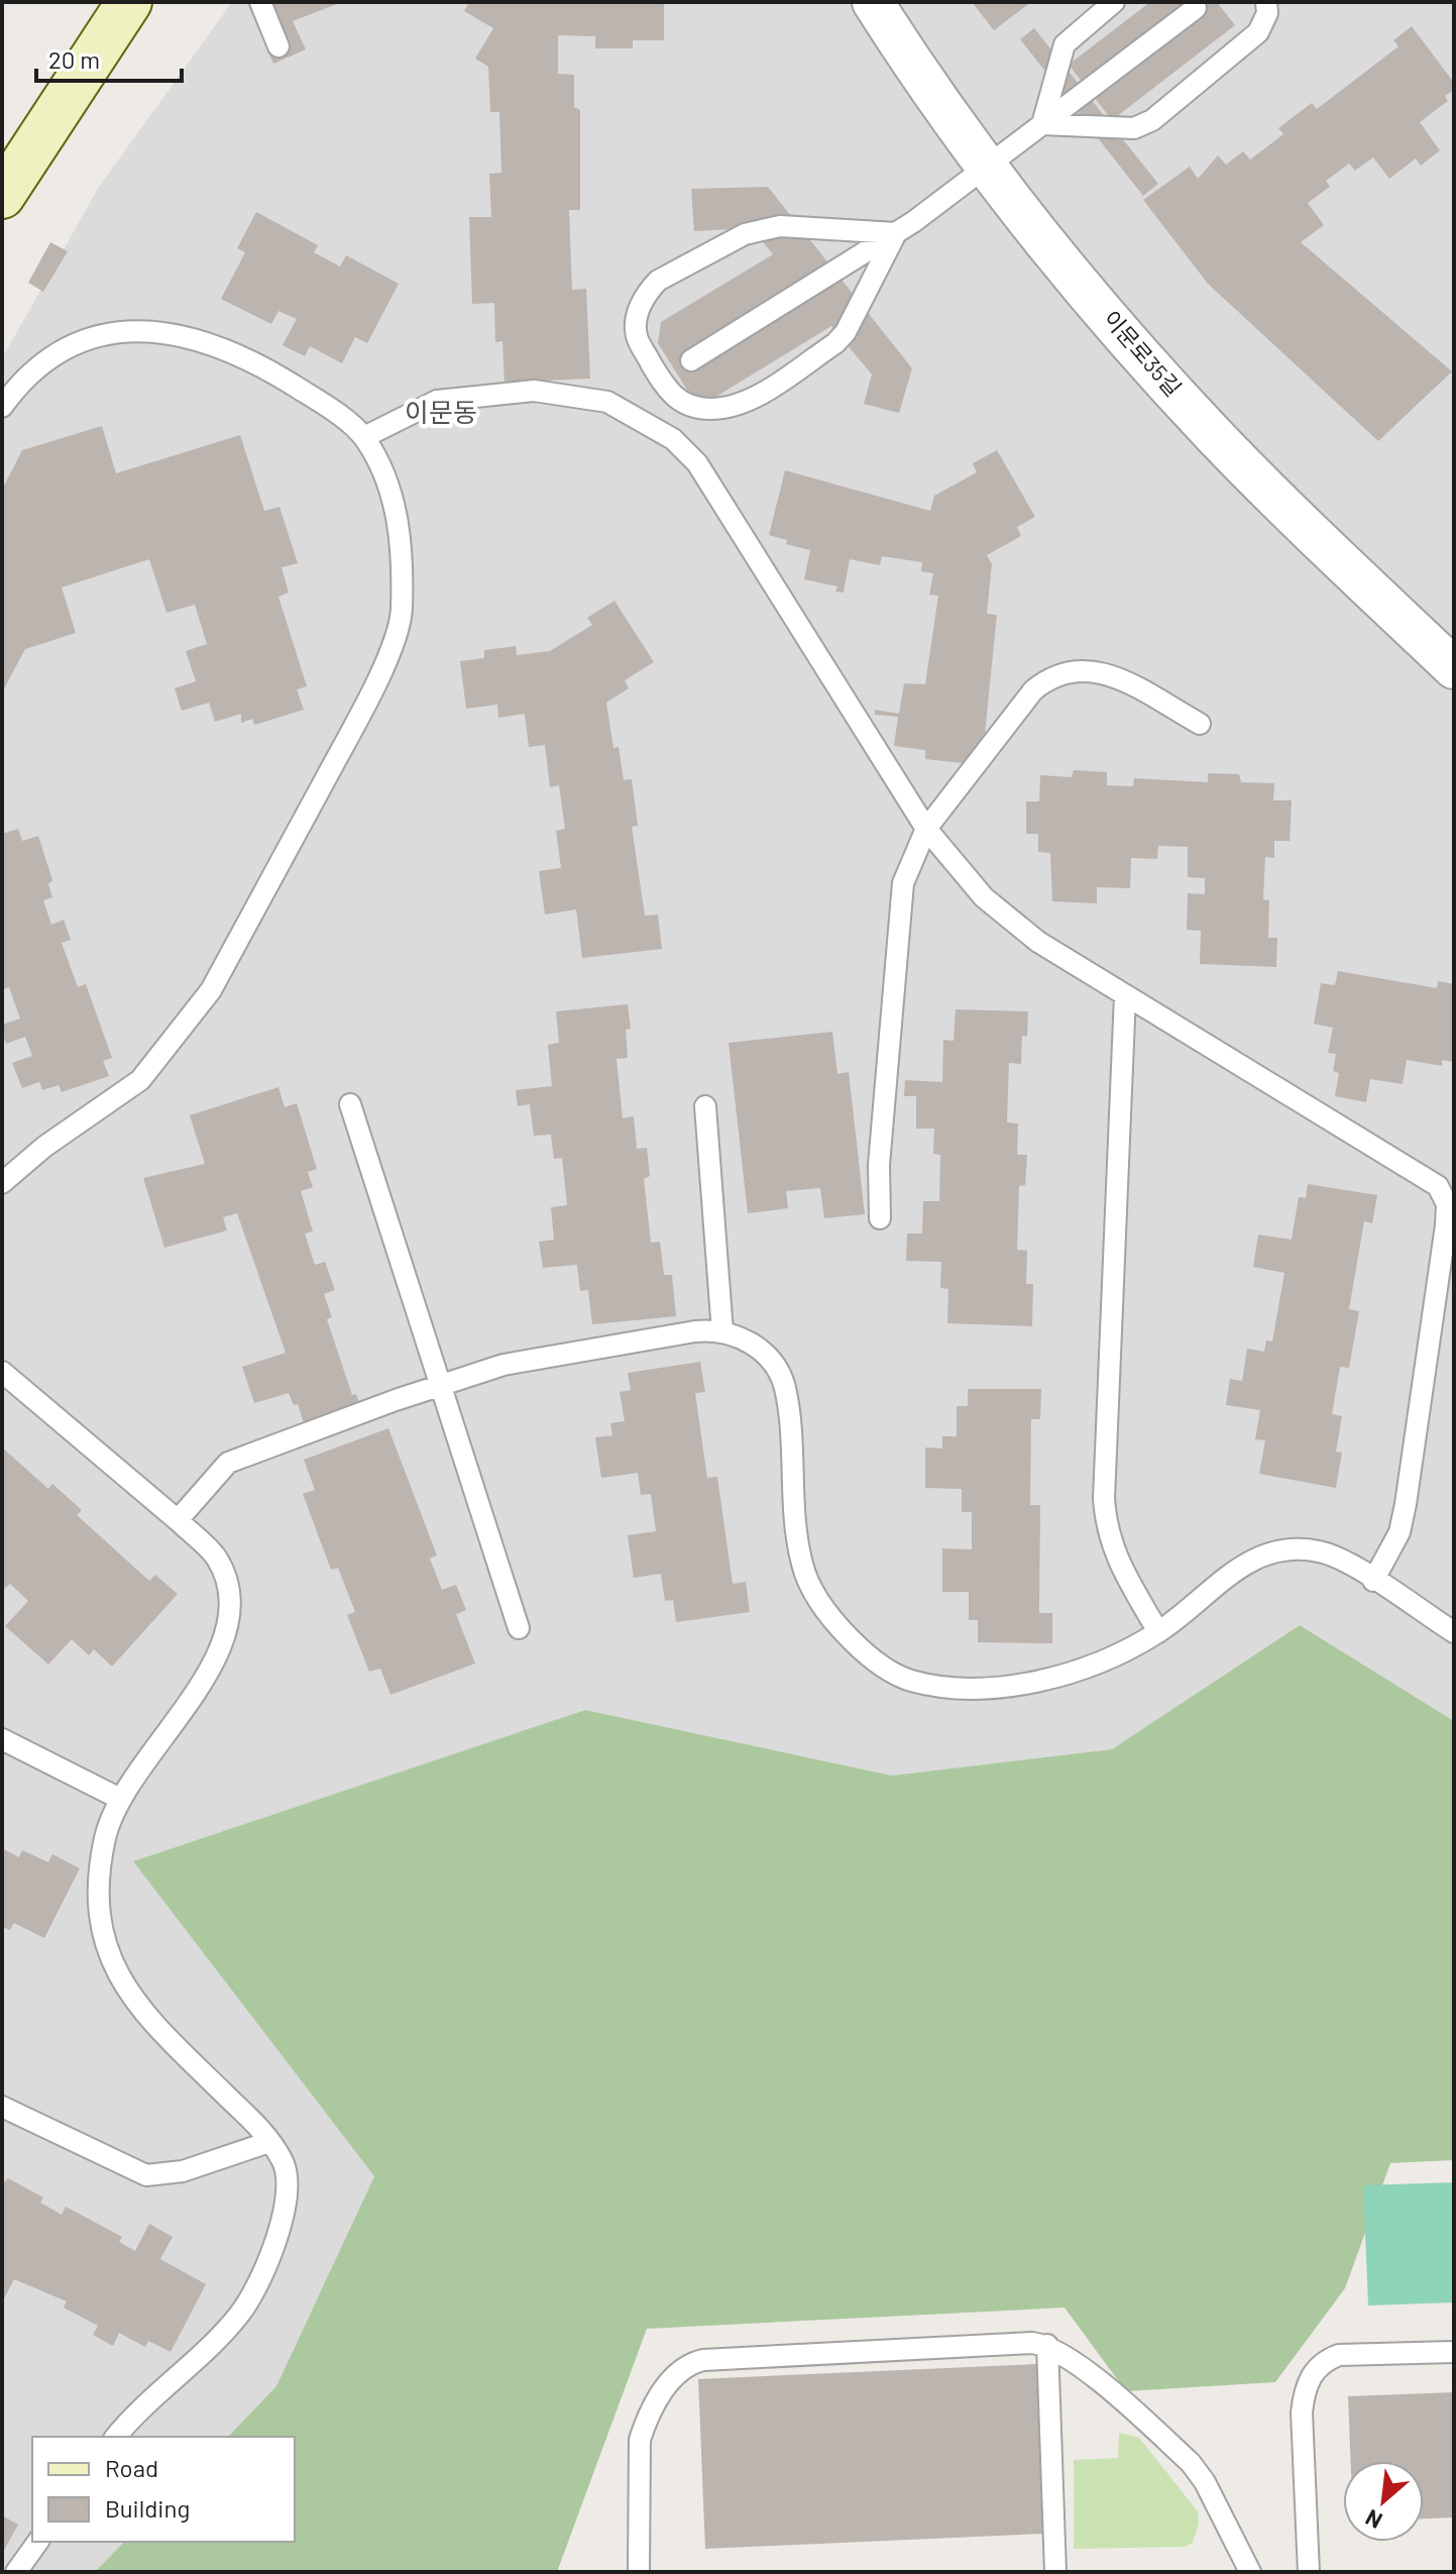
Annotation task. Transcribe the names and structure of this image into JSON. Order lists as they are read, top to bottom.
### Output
{
  "streets": {
    "street": ["이문로35길"]
  },
  "districts": ["이문동"],
  "legend": ["Road", "Building"],
  "scale_bar": "20 m",
  "north": "bottom left"
}
